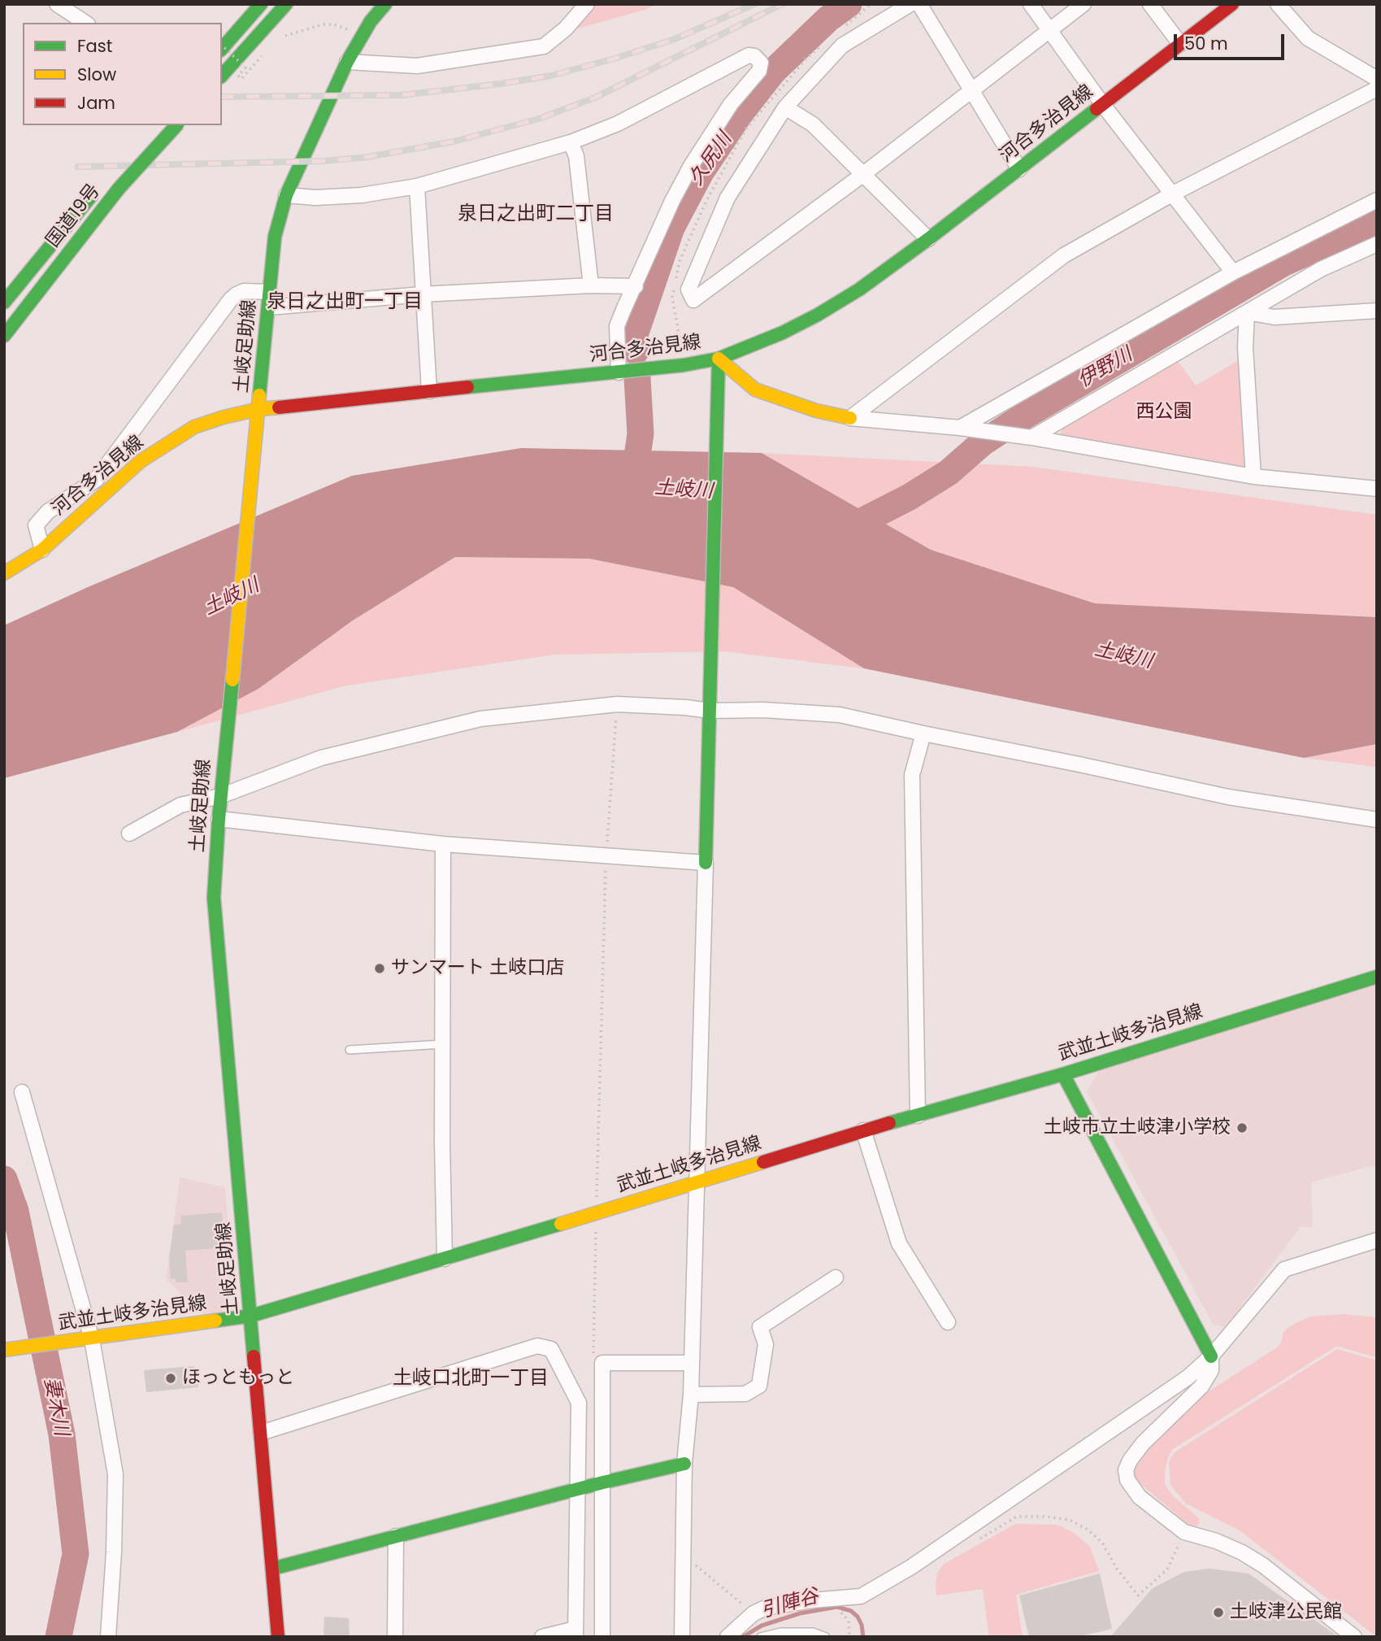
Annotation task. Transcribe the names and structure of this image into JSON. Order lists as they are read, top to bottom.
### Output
{
  "streets": {
    "main road": [
      "河合多治見線",
      "国道19号",
      "土岐足助線",
      "武並土岐多治見線"
    ]
  },
  "crossings": [
    ["河合多治見線", "土岐足助線"],
    ["土岐足助線", "武並土岐多治見線"]
  ],
  "districts": ["泉日之出町二丁目", "泉日之出町一丁目", "土岐口北町一丁目"],
  "water": [
    "久尻川",
    "伊野川",
    "土岐川",
    "妻木川",
    "引陣谷"
  ],
  "parks": ["西公園"],
  "places": [
    "サンマート 土岐口店",
    "土岐市立土岐津小学校",
    "ほっともっと",
    "土岐津公民館"
  ],
  "legend": ["Fast", "Slow", "Jam"],
  "scale_bar": "50 m"
}
